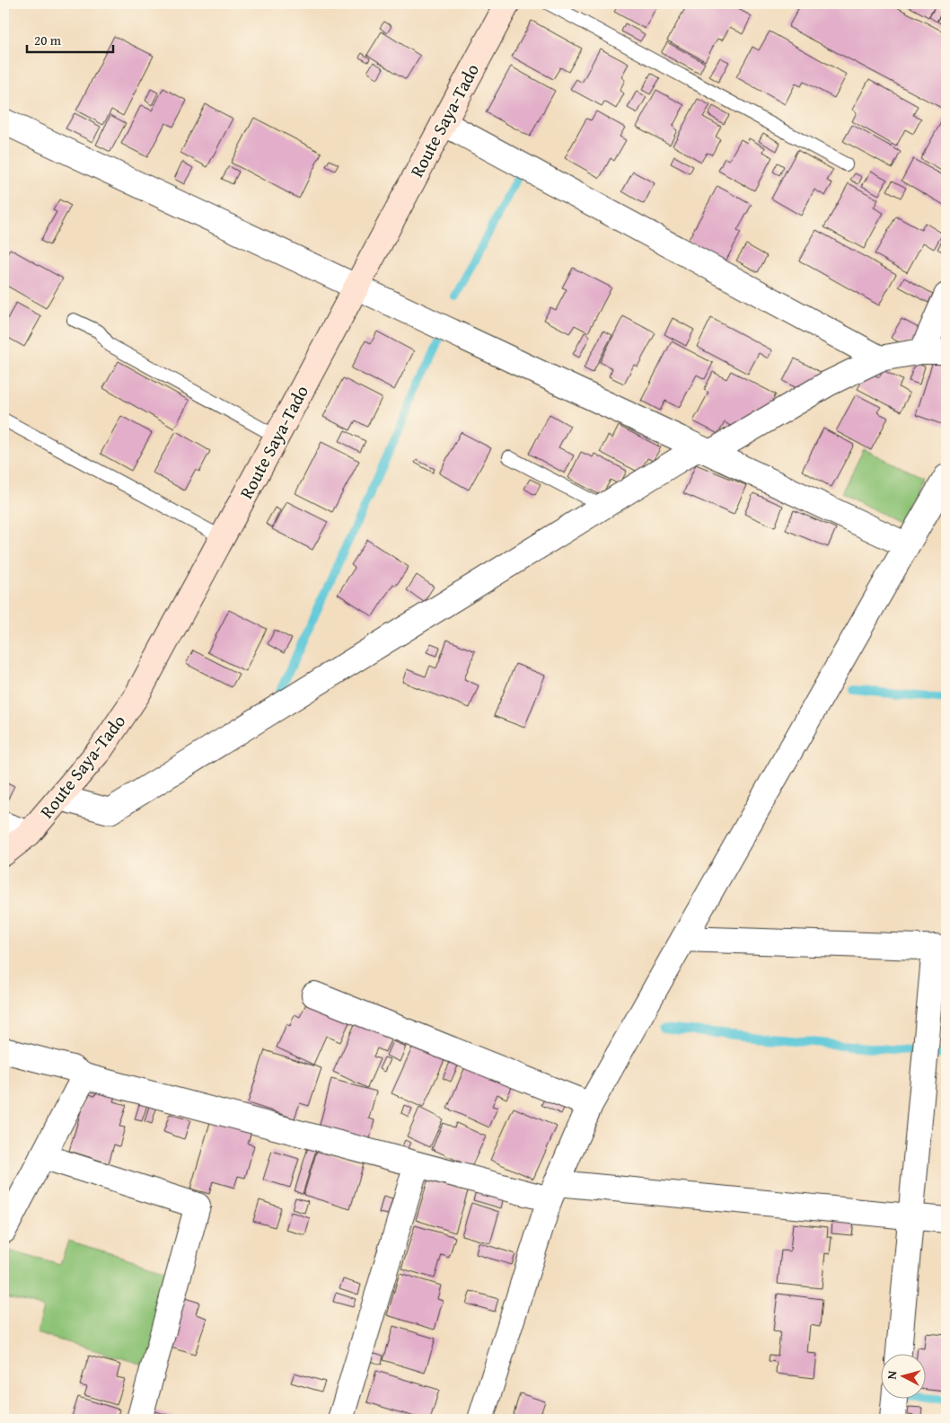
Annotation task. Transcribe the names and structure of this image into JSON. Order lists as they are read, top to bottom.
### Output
{
  "streets": {
    "main road": ["Route Saya-Tado"]
  },
  "scale_bar": "20 m",
  "north": "left"
}
